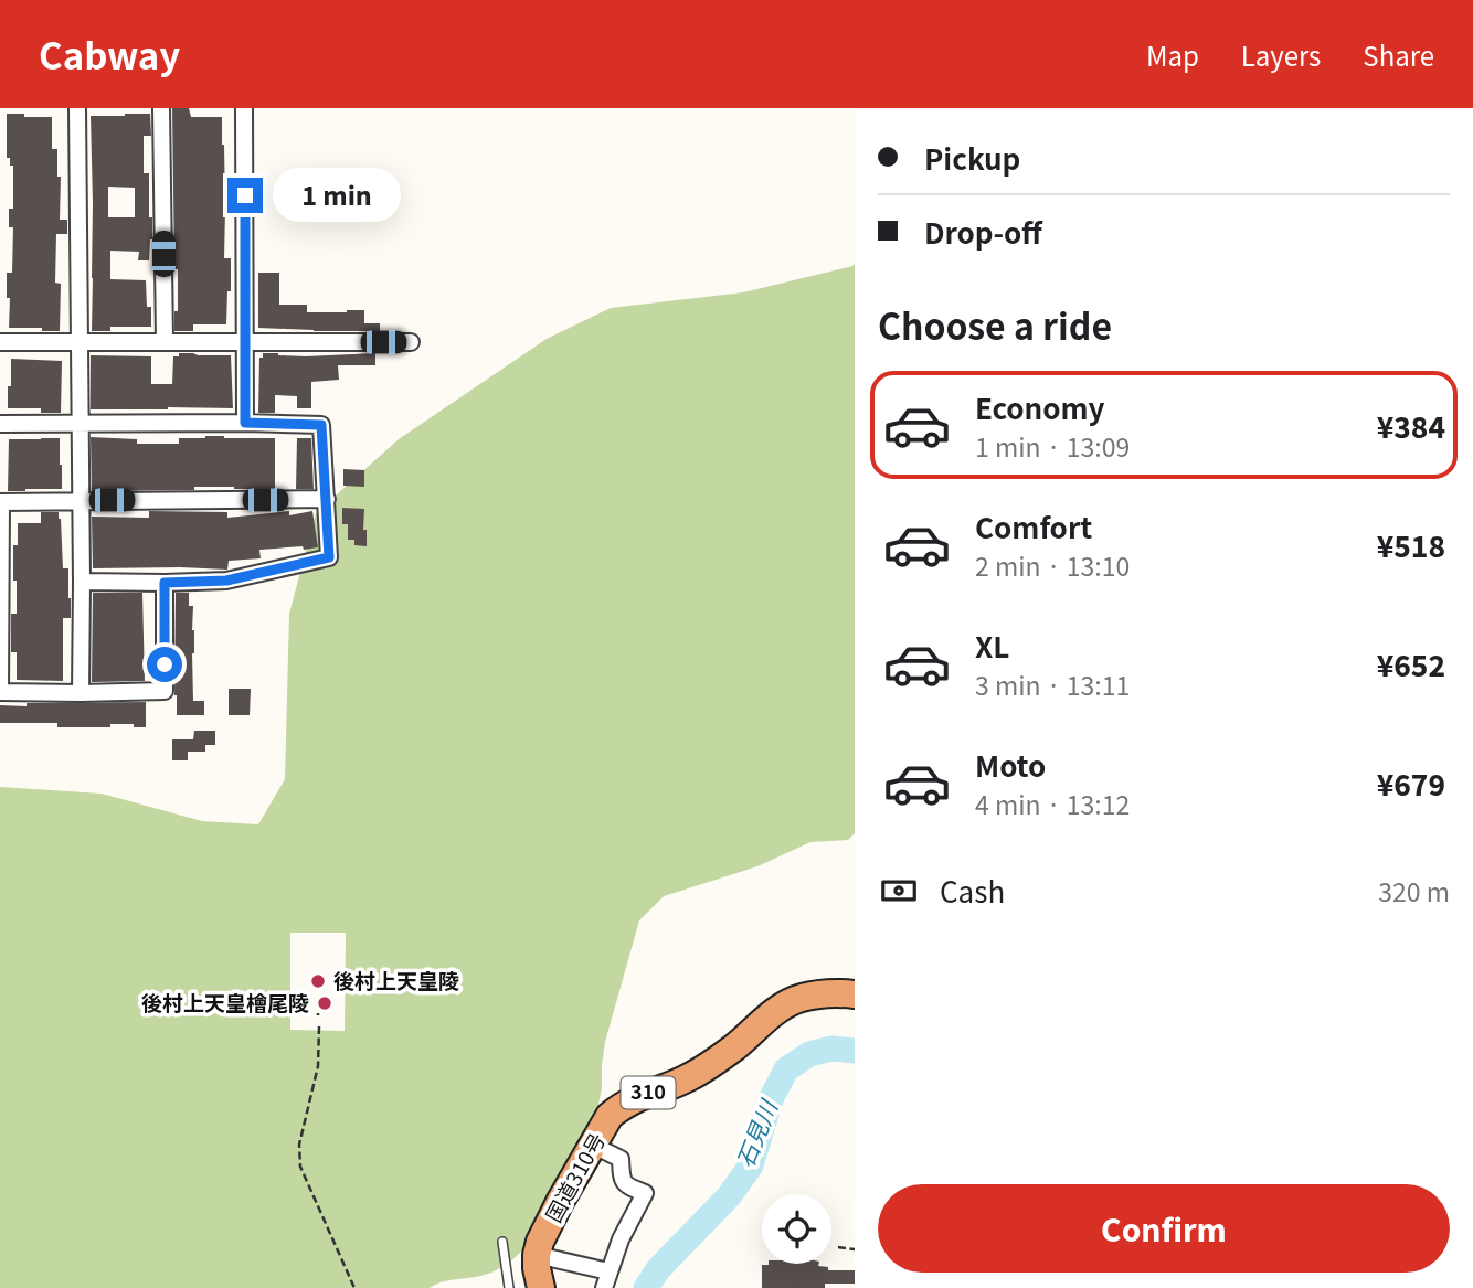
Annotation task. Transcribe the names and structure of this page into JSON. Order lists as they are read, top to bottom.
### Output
{
  "streets": {
    "highway": ["310", "国道310号"]
  },
  "water": ["石見川"],
  "places": ["後村上天皇陵", "後村上天皇檜尾陵"],
  "page": {
    "header": "Cabway",
    "nav": ["Map", "Layers", "Share"],
    "banner": ["Pickup", "Drop-off"],
    "bubble": "1 min",
    "heading": "Choose a ride",
    "list": [
      {
        "name": "Economy",
        "note": "1 min · 13:09",
        "value": "¥384"
      },
      {
        "name": "Comfort",
        "note": "2 min · 13:10",
        "value": "¥518"
      },
      {
        "name": "XL",
        "note": "3 min · 13:11",
        "value": "¥652"
      },
      {
        "name": "Moto",
        "note": "4 min · 13:12",
        "value": "¥679"
      }
    ],
    "pay": ["Cash", "320 m"],
    "buttons": "Confirm"
  }
}
